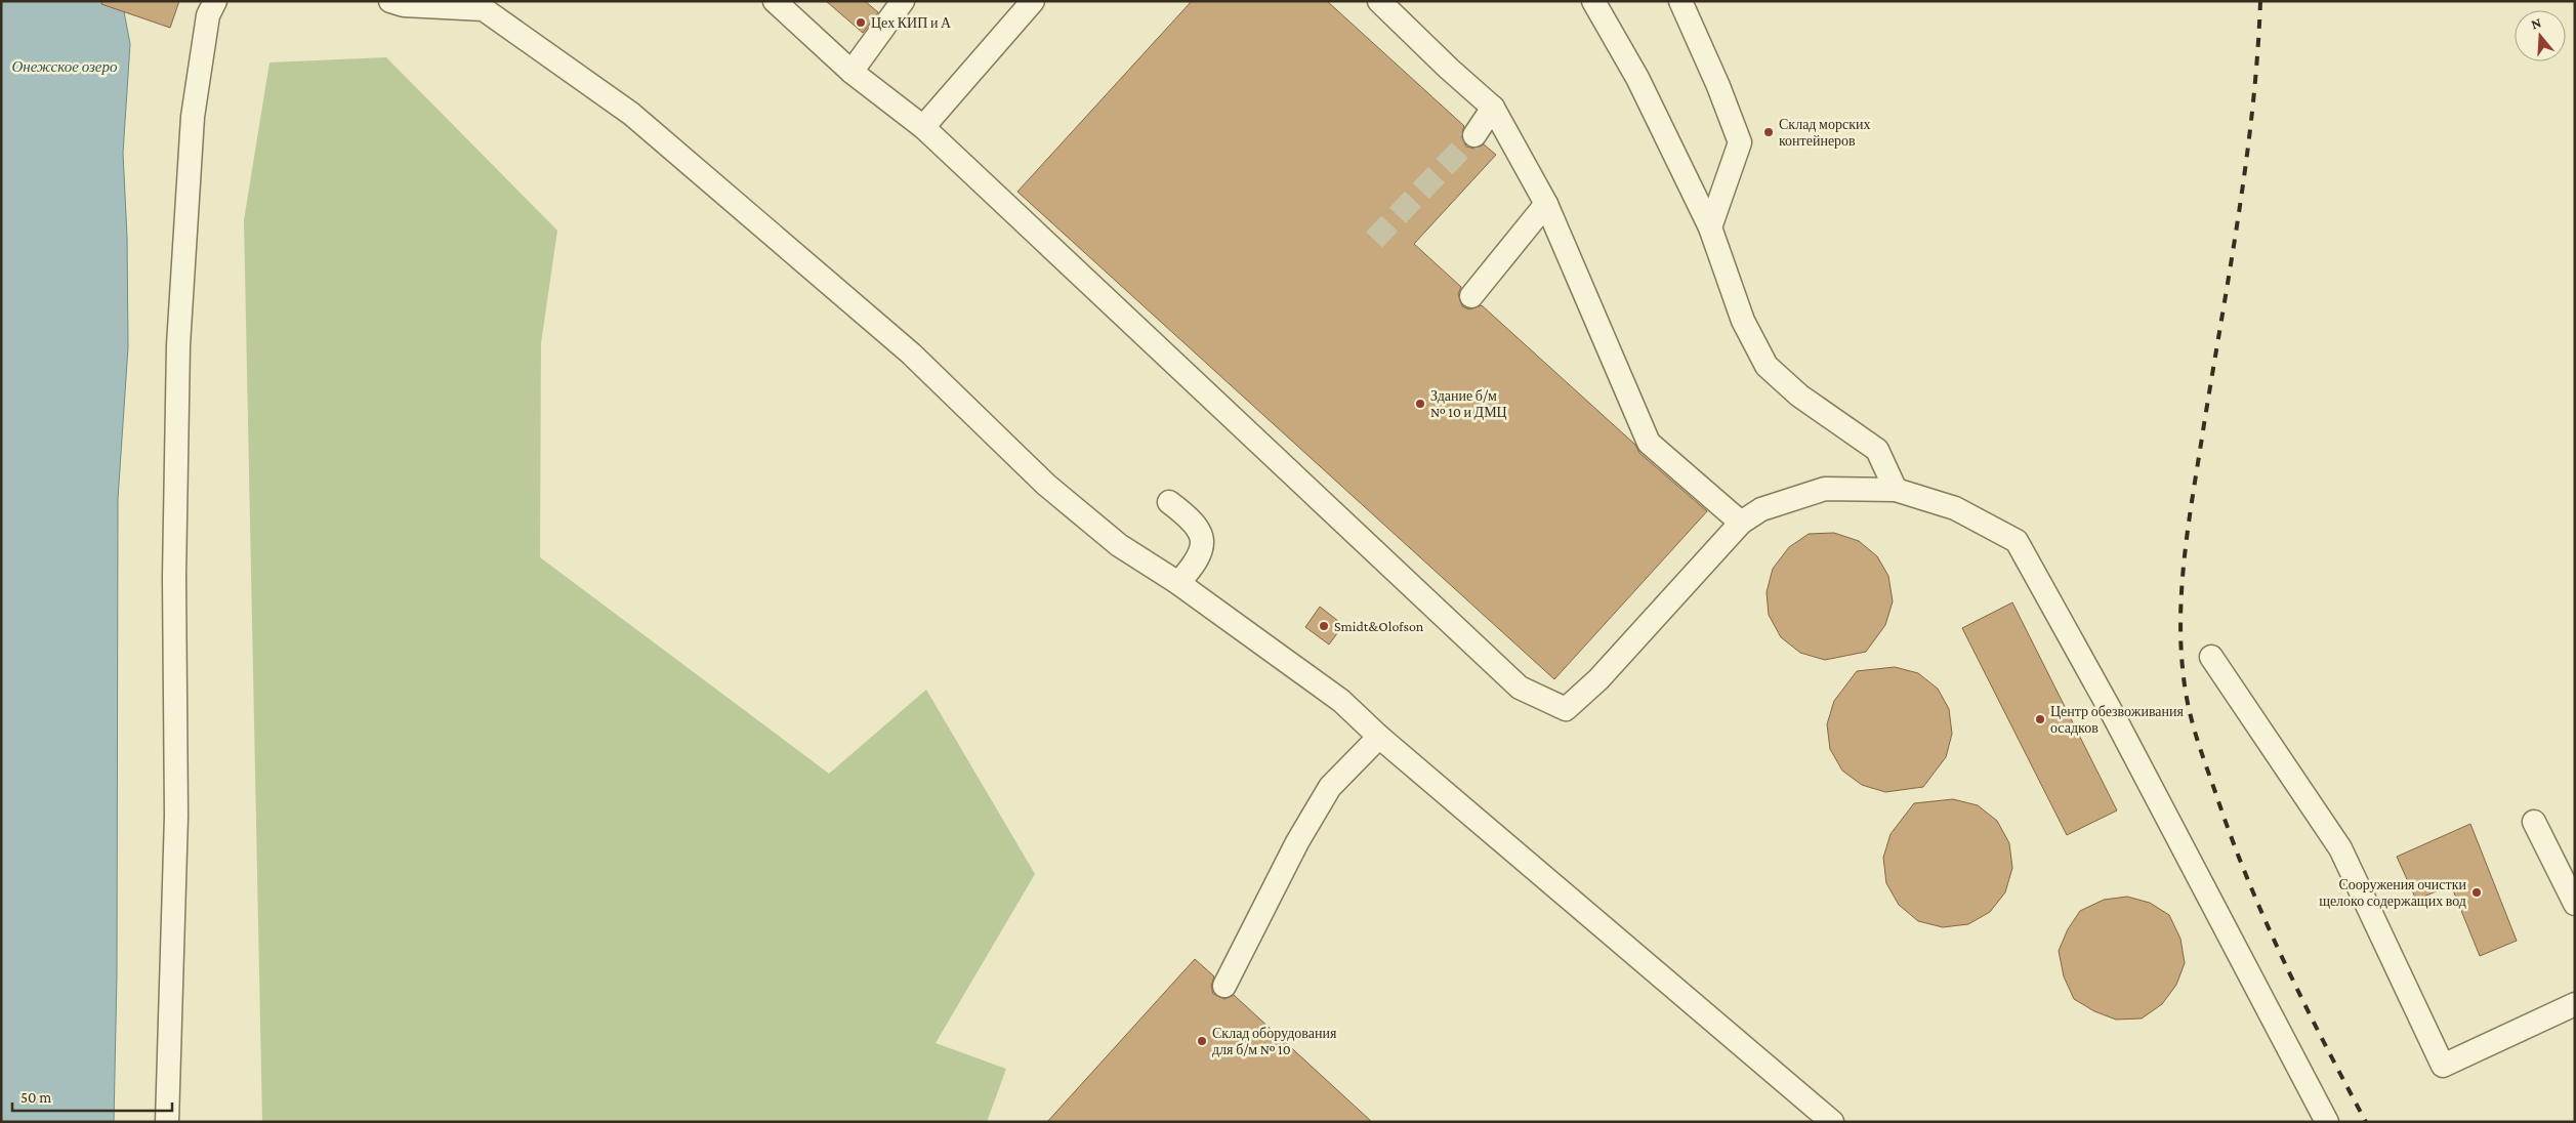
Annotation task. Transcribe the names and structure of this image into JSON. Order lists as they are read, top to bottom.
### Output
{
  "water": ["Онежское озеро"],
  "places": [
    "Цех КИП и А",
    "Склад морских контейнеров",
    "Здание б/м № 10 и ДМЦ",
    "Smidt&Olofson",
    "Центр обезвоживания осадков",
    "Сооружения очистки щелоко содержащих вод",
    "Склад оборудования для б/м № 10"
  ],
  "scale_bar": "50 m",
  "north": "top"
}
